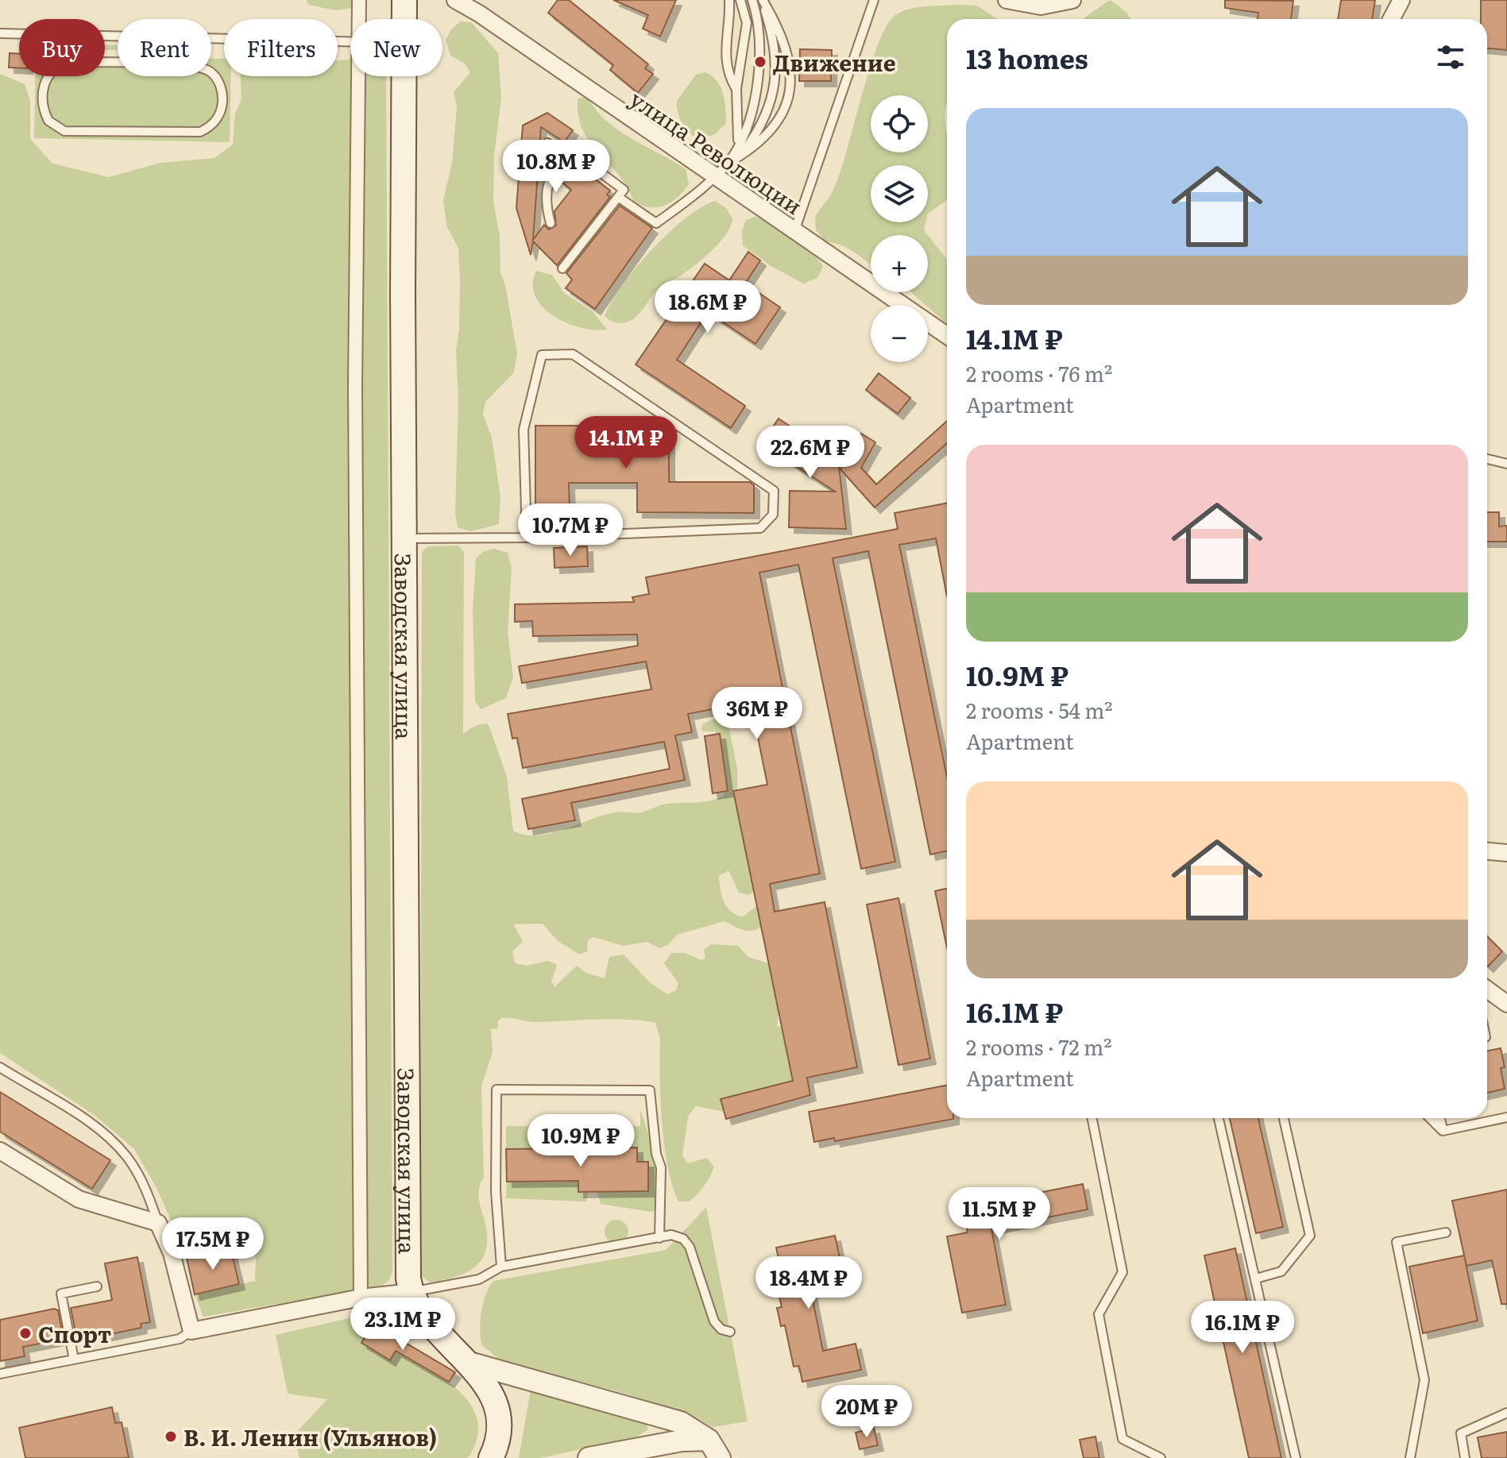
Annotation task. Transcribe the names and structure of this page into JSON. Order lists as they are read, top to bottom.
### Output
{
  "streets": {
    "main road": ["Заводская улица"],
    "street": ["улица Революции"]
  },
  "places": ["Движение", "Спорт", "В. И. Ленин (Ульянов)"],
  "page": {
    "chip": [
      "Buy",
      "Rent",
      "Filters",
      "New"
    ],
    "heading": "13 homes",
    "map_buttons": ["+", "−"],
    "list": [
      {
        "name": "14.1M ₽",
        "note": "2 rooms · 76 m² · Apartment"
      },
      {
        "name": "10.9M ₽",
        "note": "2 rooms · 54 m² · Apartment"
      },
      {
        "name": "16.1M ₽",
        "note": "2 rooms · 72 m² · Apartment"
      }
    ],
    "price": [
      "10.8M ₽",
      "18.6M ₽",
      "14.1M ₽",
      "22.6M ₽",
      "10.7M ₽",
      "36M ₽",
      "10.9M ₽",
      "11.5M ₽",
      "17.5M ₽",
      "18.4M ₽",
      "23.1M ₽",
      "16.1M ₽",
      "20M ₽"
    ]
  }
}
